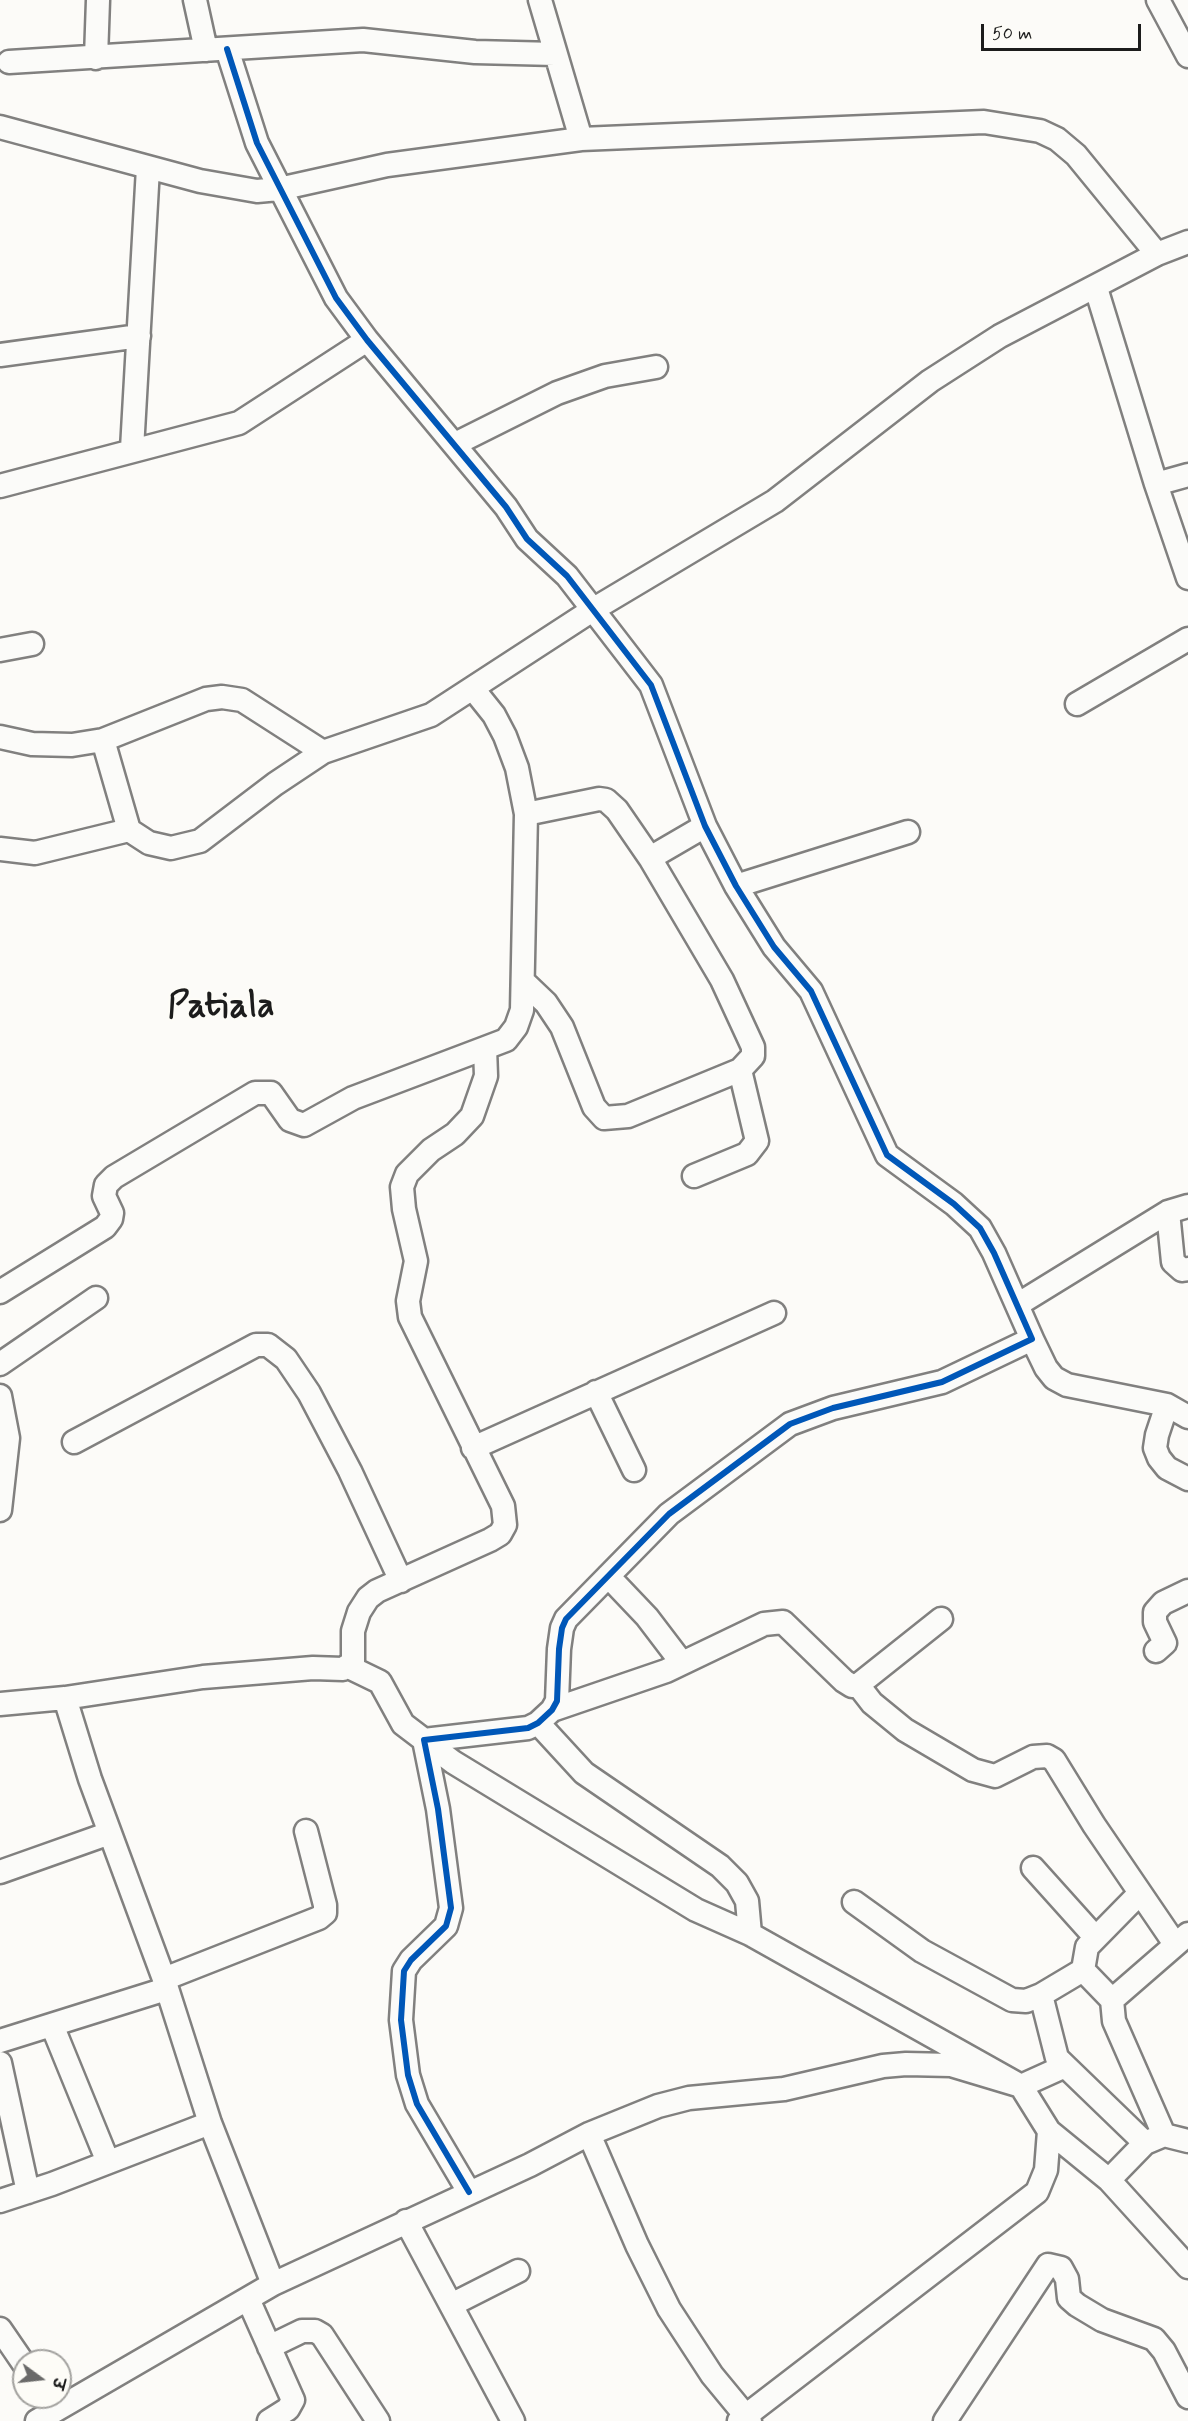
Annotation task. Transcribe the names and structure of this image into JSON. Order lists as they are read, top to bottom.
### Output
{
  "districts": ["Patiala"],
  "scale_bar": "50 m",
  "north": "right"
}
